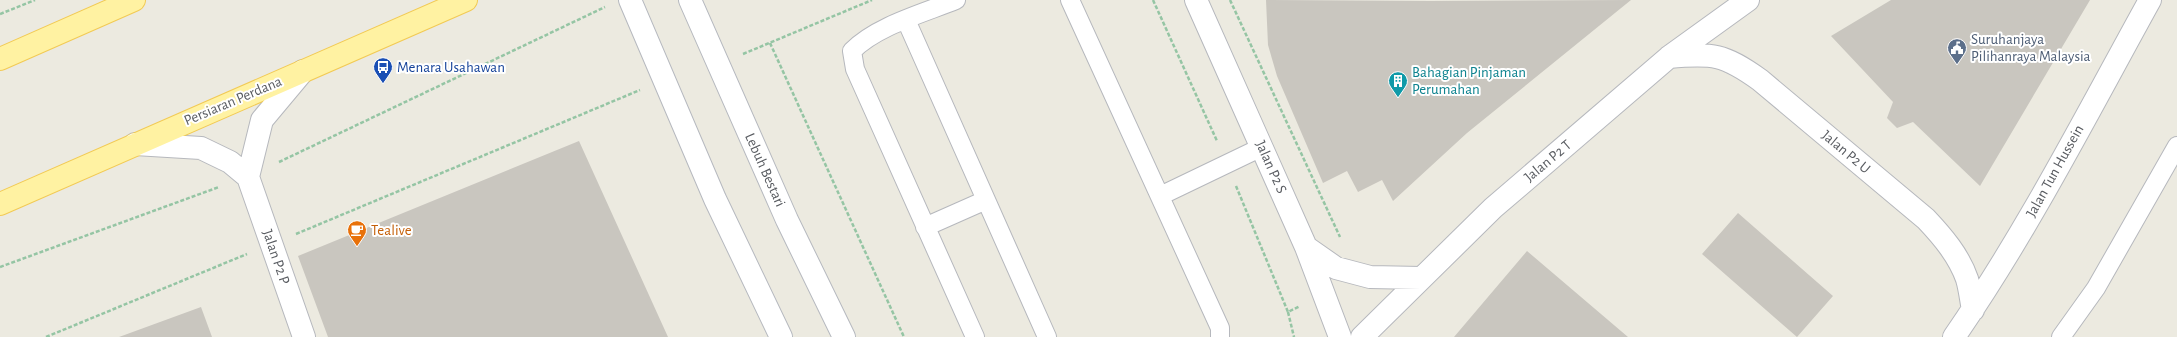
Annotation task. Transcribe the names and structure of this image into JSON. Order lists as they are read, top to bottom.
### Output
{
  "streets": {
    "main road": ["Persiaran Perdana"],
    "street": [
      "Jalan P2 U",
      "Jalan P2 T",
      "Jalan P2 S",
      "Lebuh Bestari",
      "Jalan Tun Hussein",
      "Jalan P2 P"
    ]
  },
  "crossings": [
    ["Jalan P2 U", "Jalan P2 T"],
    ["Jalan P2 U", "Jalan Tun Hussein"]
  ],
  "places": {
    "public building": ["Suruhanjaya Pilihanraya Malaysia"],
    "bus stop": ["Menara Usahawan"],
    "building": ["Bahagian Pinjaman Perumahan"],
    "cafe": ["Tealive"]
  }
}
